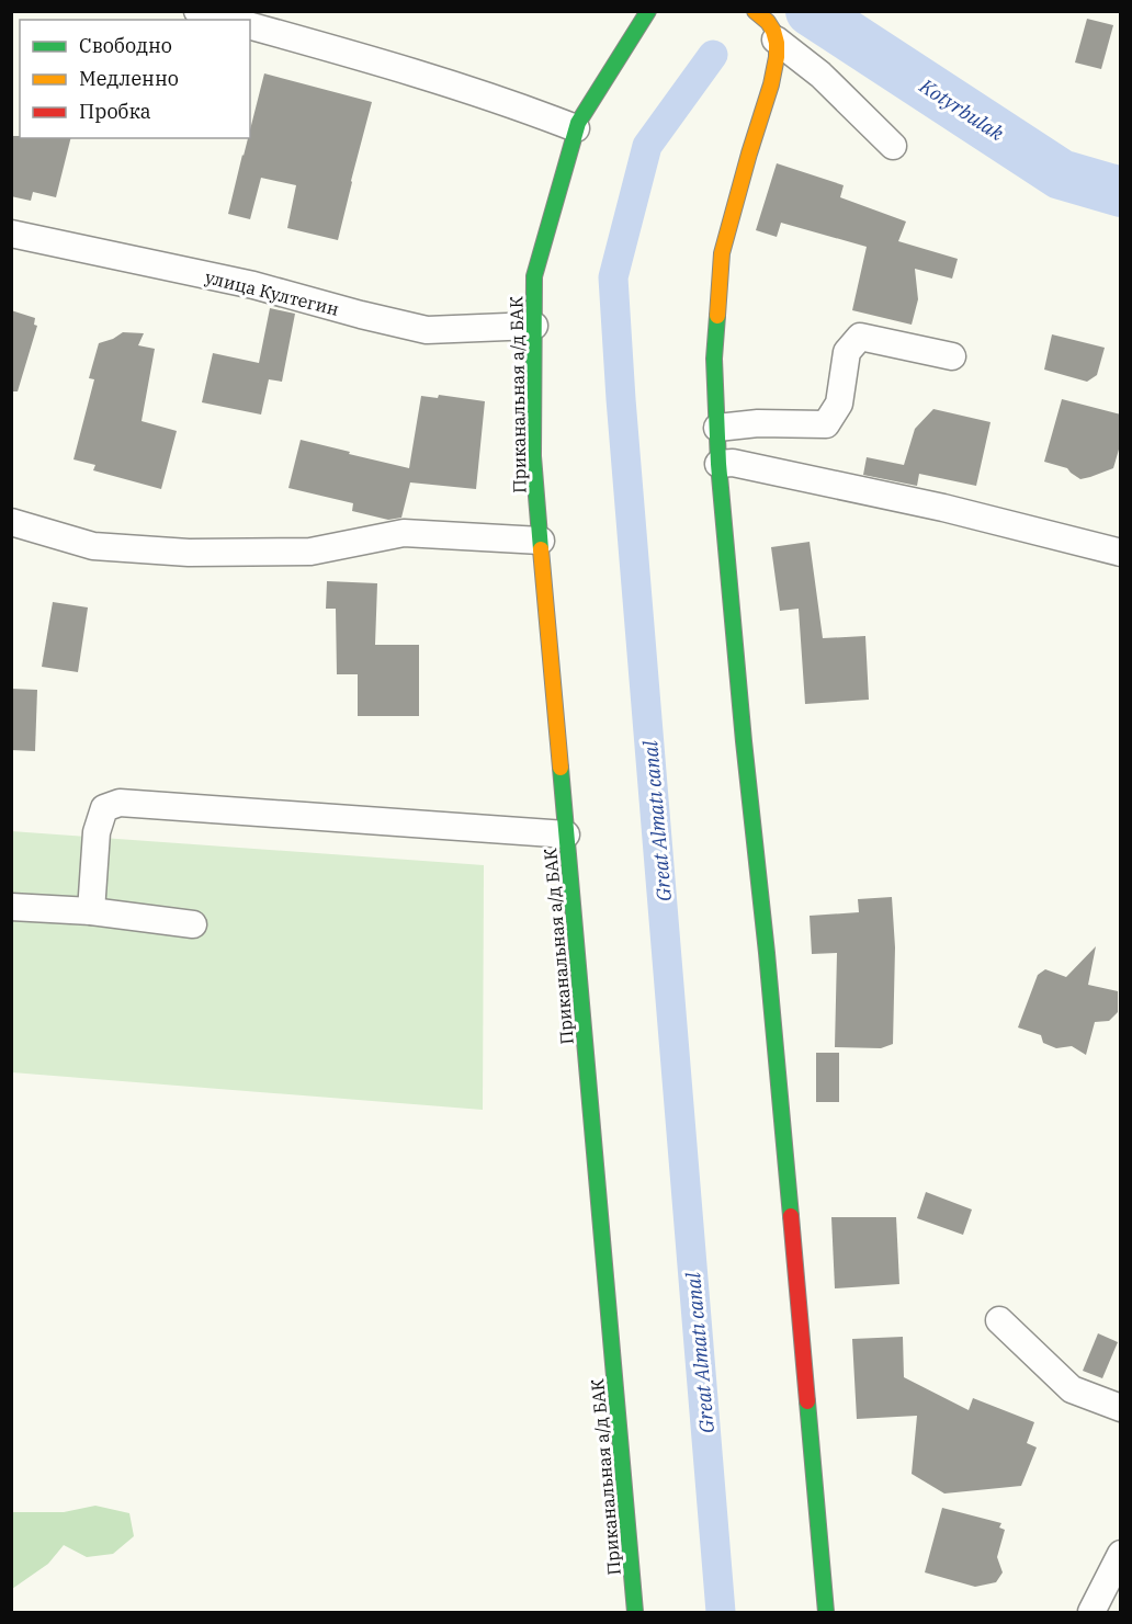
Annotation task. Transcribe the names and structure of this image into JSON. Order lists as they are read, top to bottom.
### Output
{
  "streets": {
    "main road": ["Приканальная а/д БАК"],
    "street": ["улица Култегин"]
  },
  "crossings": [
    ["улица Култегин", "Приканальная а/д БАК"]
  ],
  "water": ["Kotyrbulak", "Great Almatı canal"],
  "legend": ["Свободно", "Медленно", "Пробка"]
}
